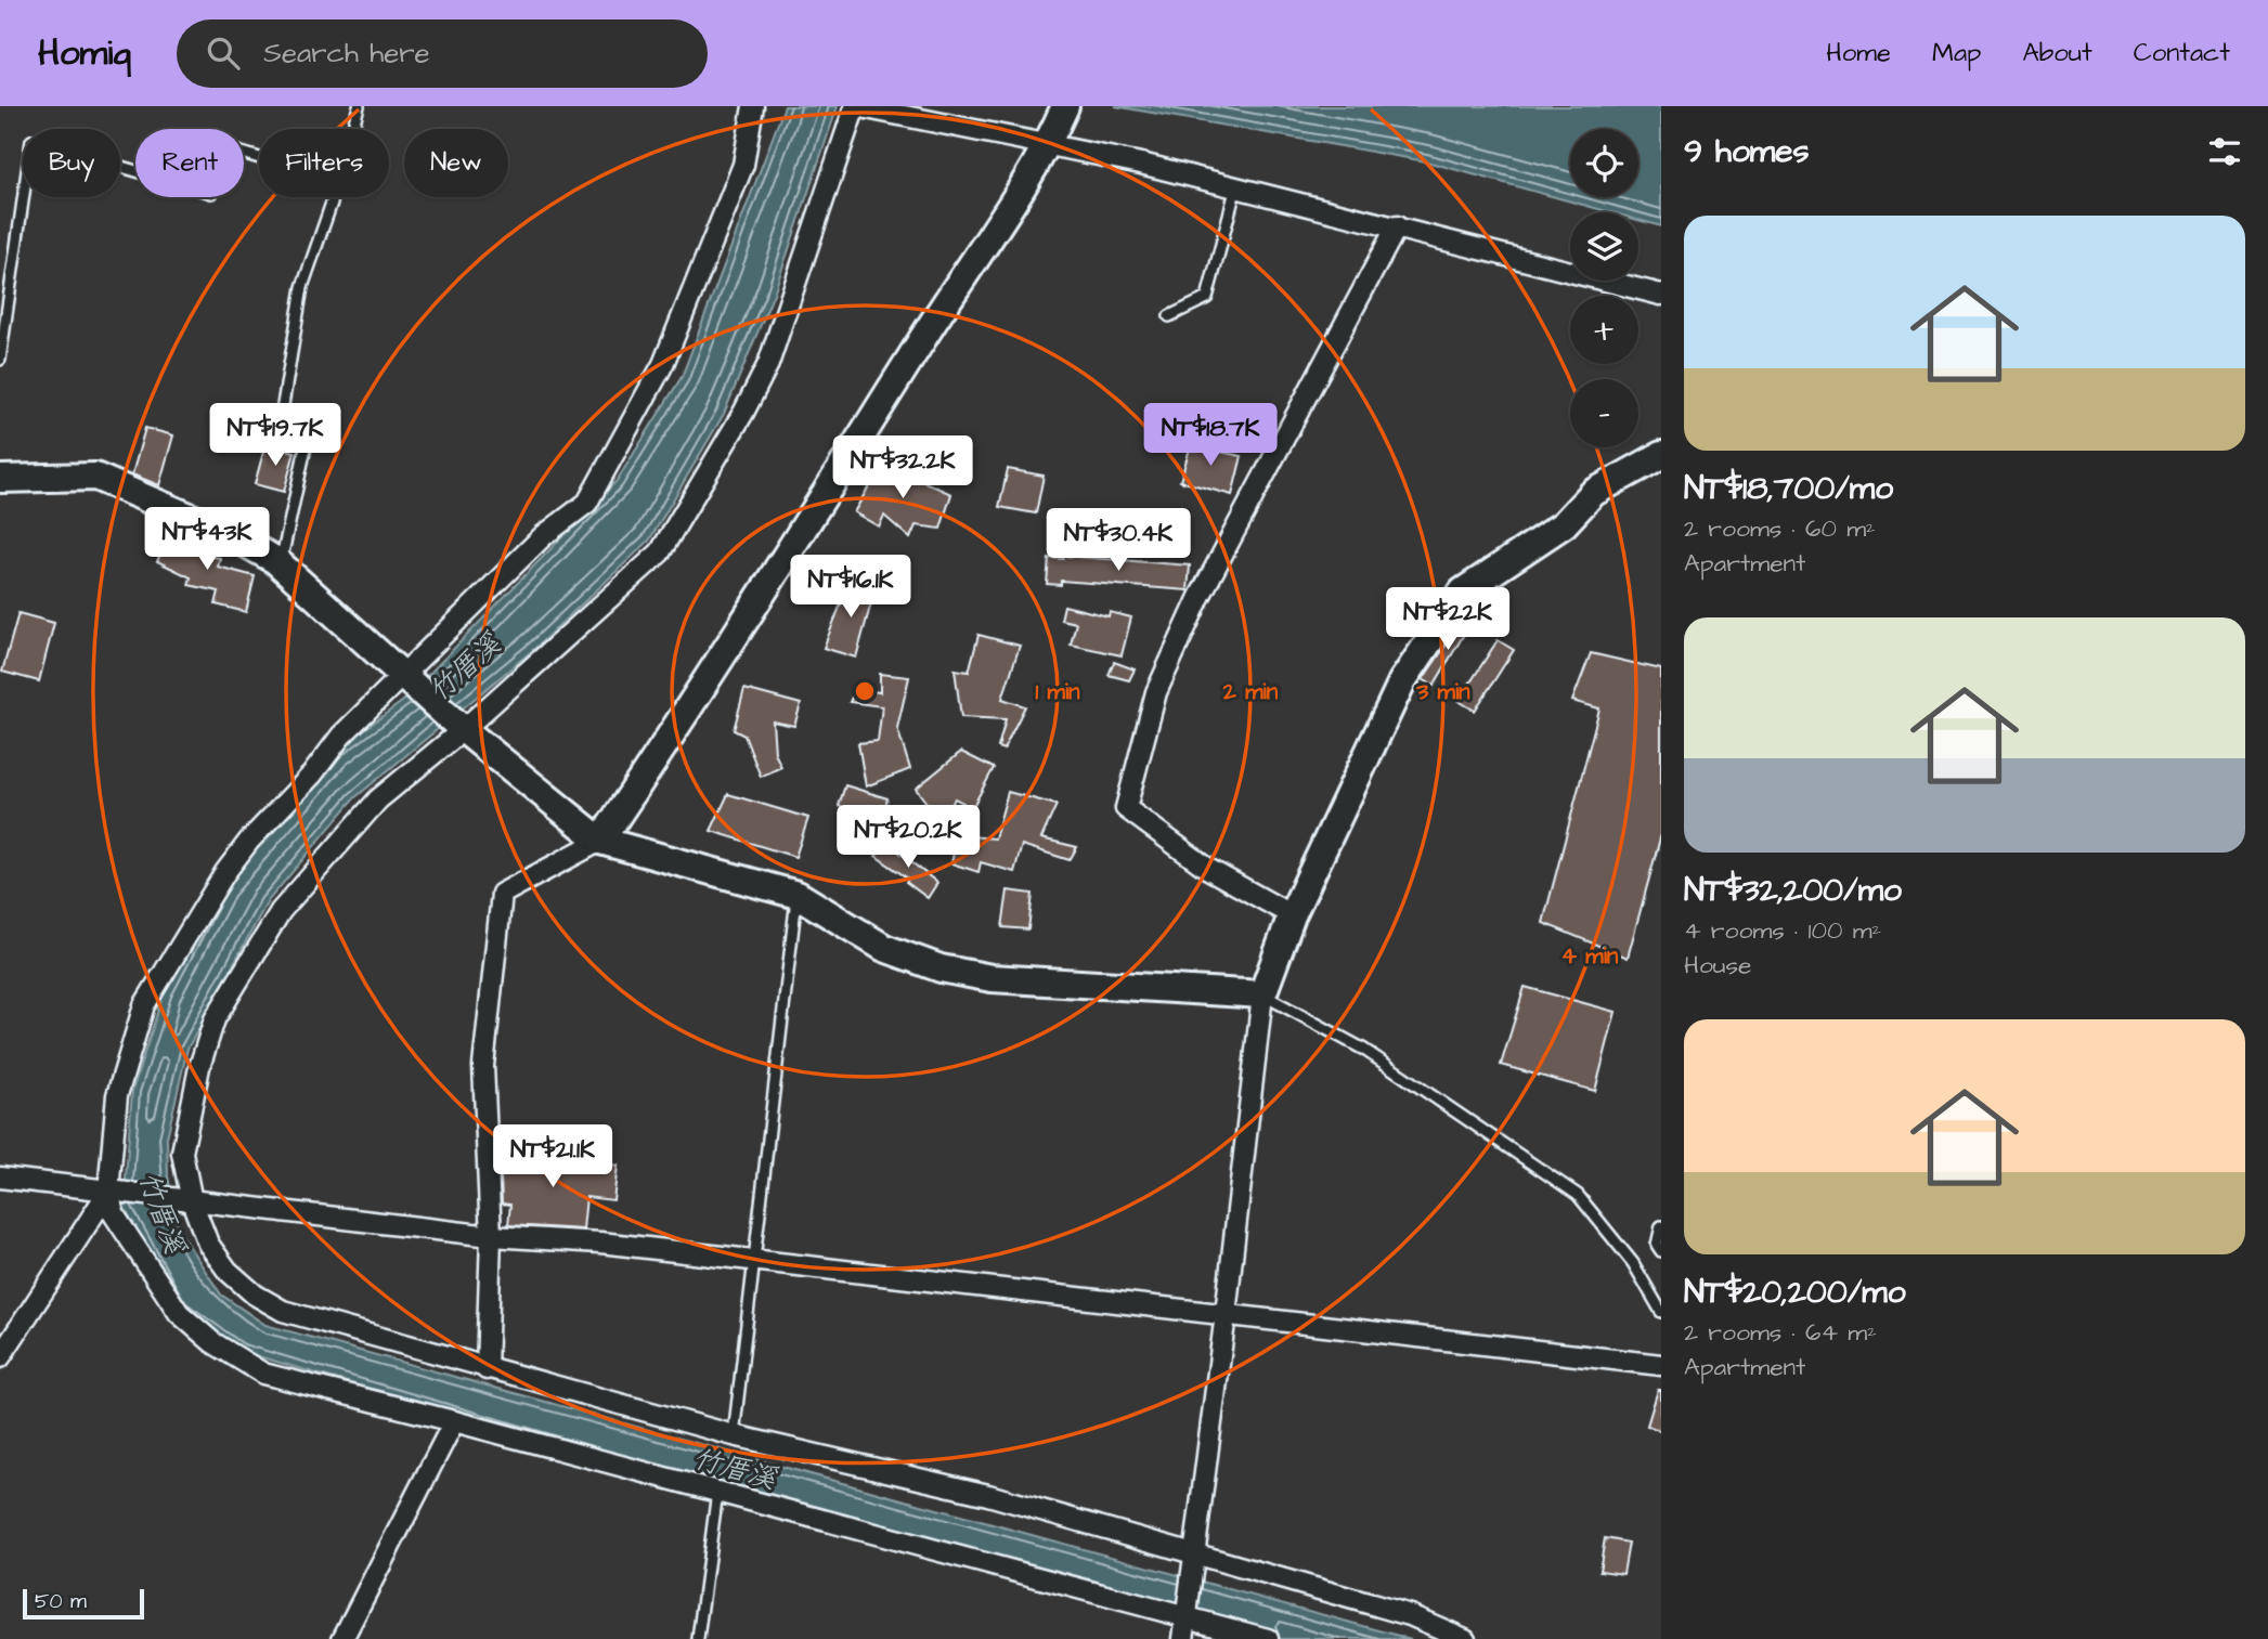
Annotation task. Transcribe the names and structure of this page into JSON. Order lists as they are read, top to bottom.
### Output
{
  "water": ["竹厝溪"],
  "scale_bar": "50 m",
  "page": {
    "header": "Homiq",
    "search": "Search here",
    "nav": [
      "Home",
      "Map",
      "About",
      "Contact"
    ],
    "heading": "9 homes",
    "map_buttons": ["+", "−"],
    "chip": [
      "Buy",
      "Rent",
      "Filters",
      "New"
    ],
    "list": [
      {
        "name": "NT$18,700/mo",
        "note": "2 rooms · 60 m² · Apartment"
      },
      {
        "name": "NT$32,200/mo",
        "note": "4 rooms · 100 m² · House"
      },
      {
        "name": "NT$20,200/mo",
        "note": "2 rooms · 64 m² · Apartment"
      }
    ],
    "price": [
      "NT$19.7K",
      "NT$18.7K",
      "NT$32.2K",
      "NT$43K",
      "NT$30.4K",
      "NT$16.1K",
      "NT$22K",
      "NT$20.2K",
      "NT$21.1K"
    ],
    "scale": "50 m"
  },
  "rings": [
    "1 min",
    "2 min",
    "3 min",
    "4 min"
  ]
}
